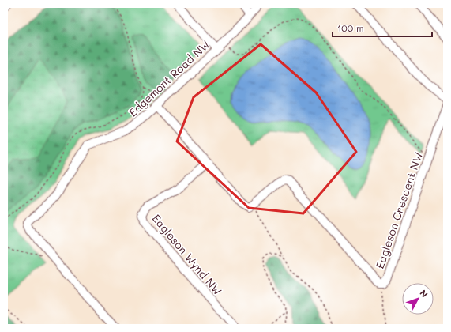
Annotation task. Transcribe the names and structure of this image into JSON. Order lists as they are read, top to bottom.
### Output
{
  "streets": {
    "street": ["Edgemont Road NW", "Eagleson Crescent NW", "Eagleson Wynd NW"]
  },
  "scale_bar": "100 m",
  "north": "top right"
}
